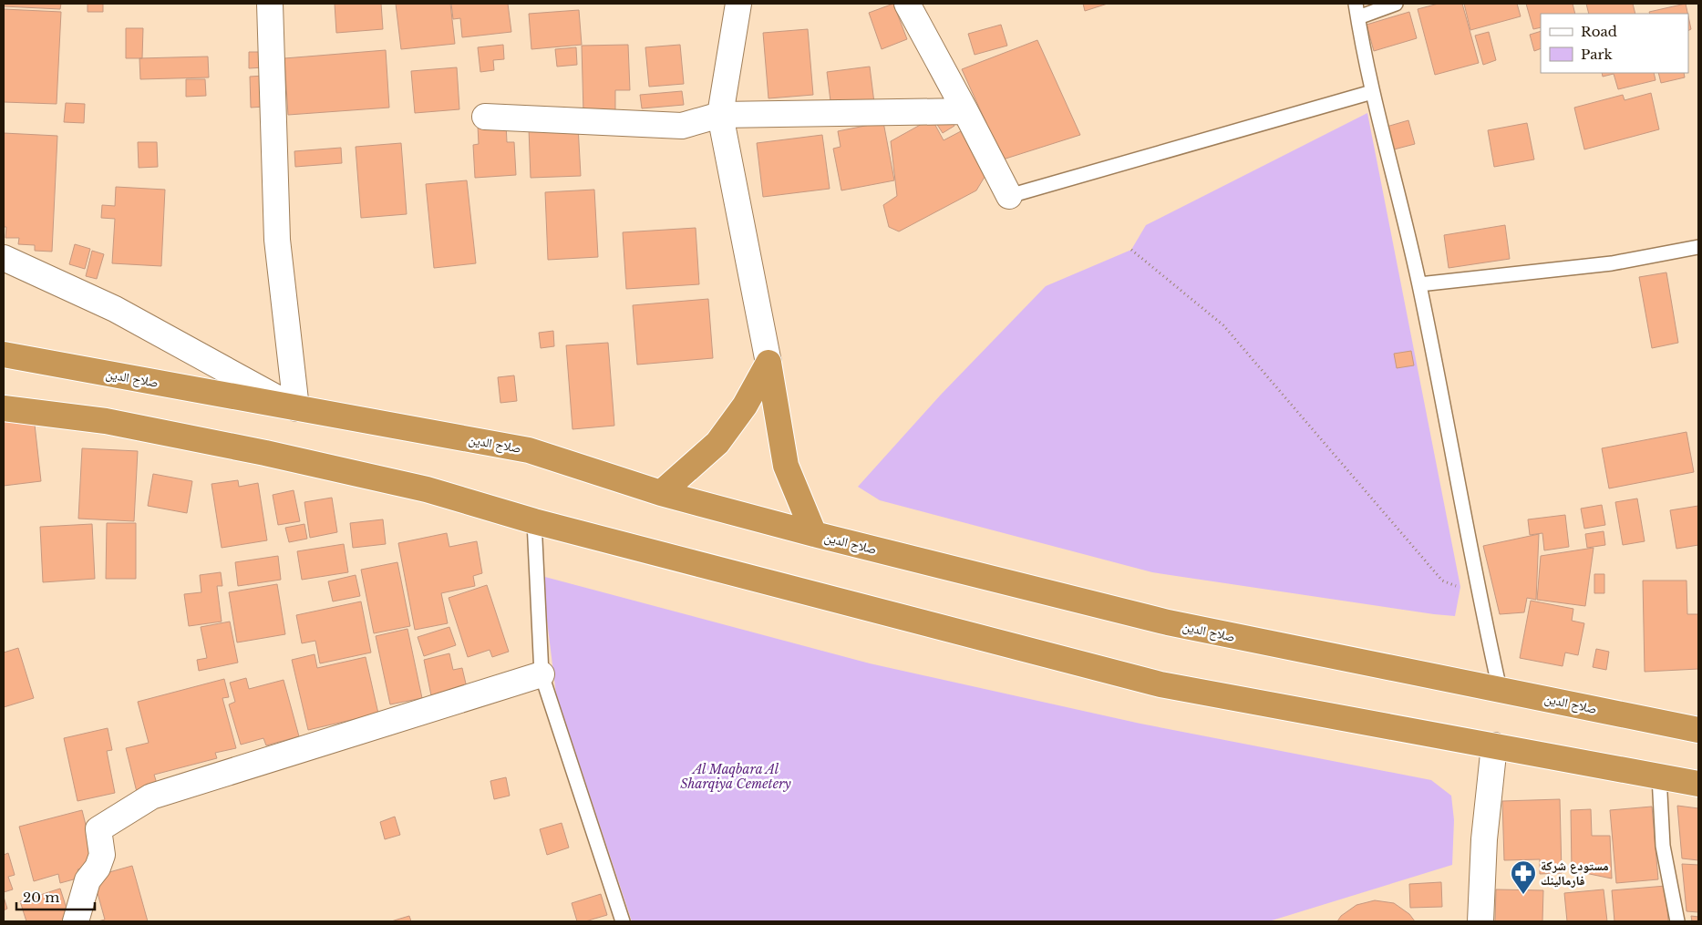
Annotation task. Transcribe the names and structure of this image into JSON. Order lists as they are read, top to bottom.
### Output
{
  "streets": {
    "highway": ["صلاح الدين"]
  },
  "parks": ["Al Maqbara Al Sharqiya Cemetery"],
  "places": {
    "pharmacy": ["مستودع شركة فارمالينك"]
  },
  "legend": ["Road", "Park"],
  "scale_bar": "20 m"
}
